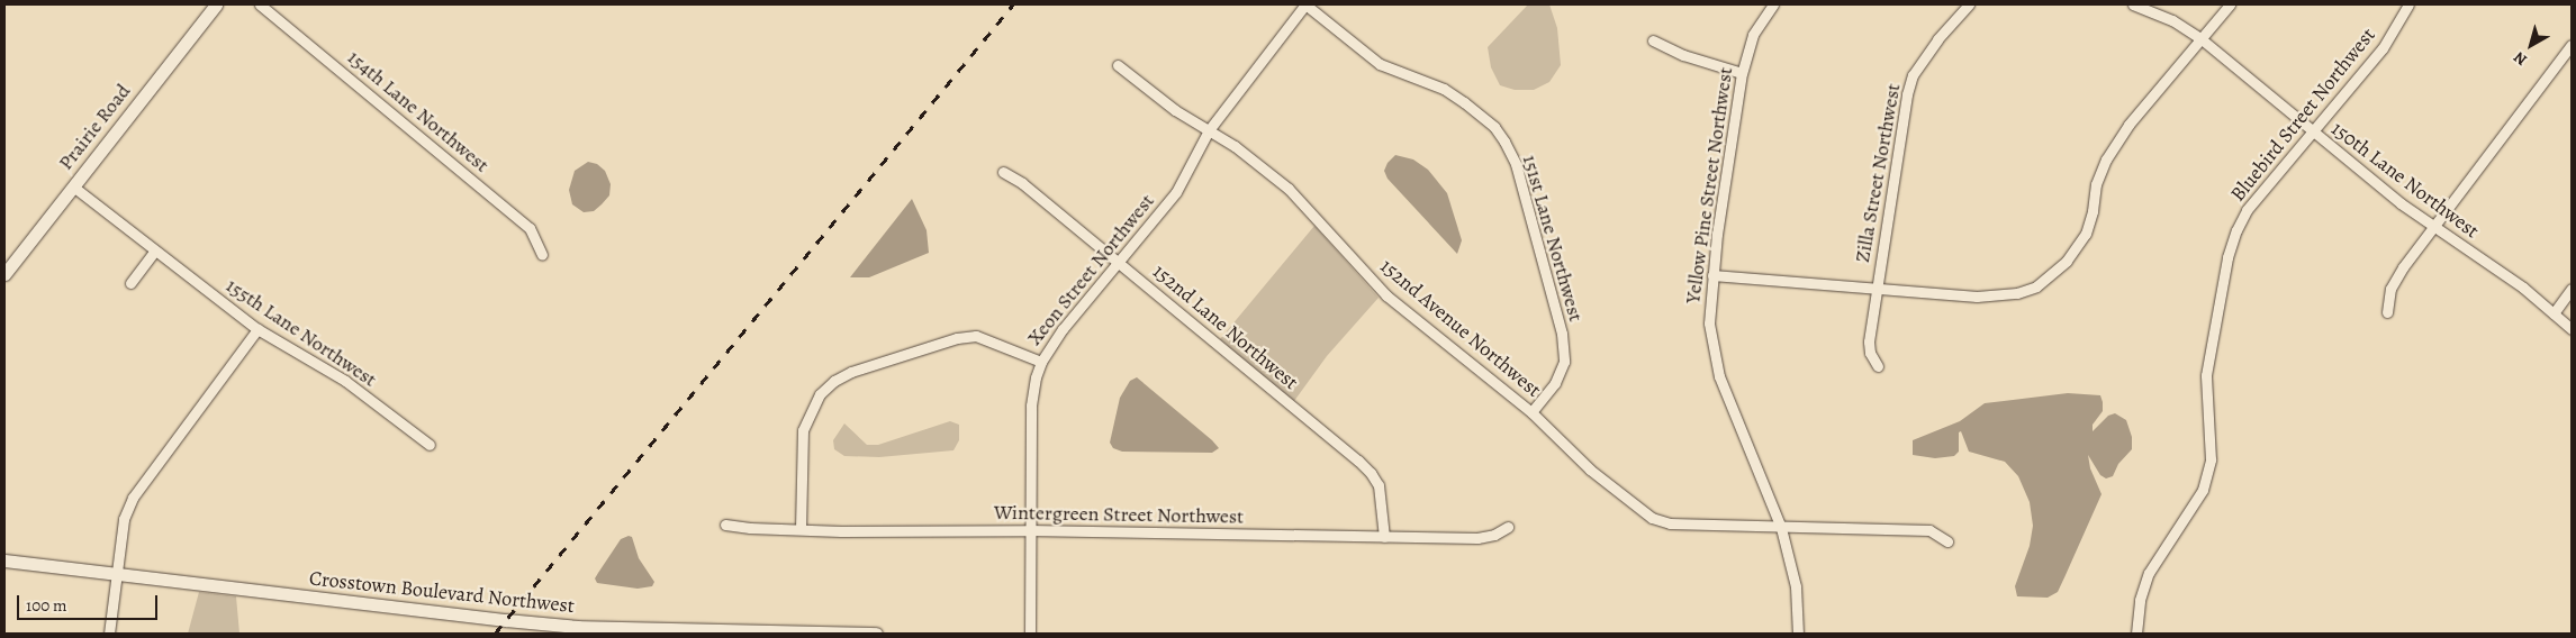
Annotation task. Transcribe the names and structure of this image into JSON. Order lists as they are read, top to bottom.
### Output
{
  "streets": {
    "street": [
      "154th Lane Northwest",
      "Bluebird Street Northwest",
      "Prairie Road",
      "Zilla Street Northwest",
      "150th Lane Northwest",
      "Yellow Pine Street Northwest",
      "151st Lane Northwest",
      "Xeon Street Northwest",
      "152nd Lane Northwest",
      "152nd Avenue Northwest",
      "155th Lane Northwest",
      "Wintergreen Street Northwest",
      "Crosstown Boulevard Northwest"
    ]
  },
  "crossings": [
    ["Bluebird Street Northwest", "150th Lane Northwest"],
    ["Prairie Road", "155th Lane Northwest"],
    ["Yellow Pine Street Northwest", "152nd Avenue Northwest"],
    ["151st Lane Northwest", "Xeon Street Northwest"],
    ["151st Lane Northwest", "152nd Avenue Northwest"],
    ["Xeon Street Northwest", "152nd Lane Northwest"],
    ["Xeon Street Northwest", "152nd Avenue Northwest"],
    ["Xeon Street Northwest", "Wintergreen Street Northwest"],
    ["152nd Lane Northwest", "Wintergreen Street Northwest"]
  ],
  "scale_bar": "100 m",
  "north": "bottom left"
}
